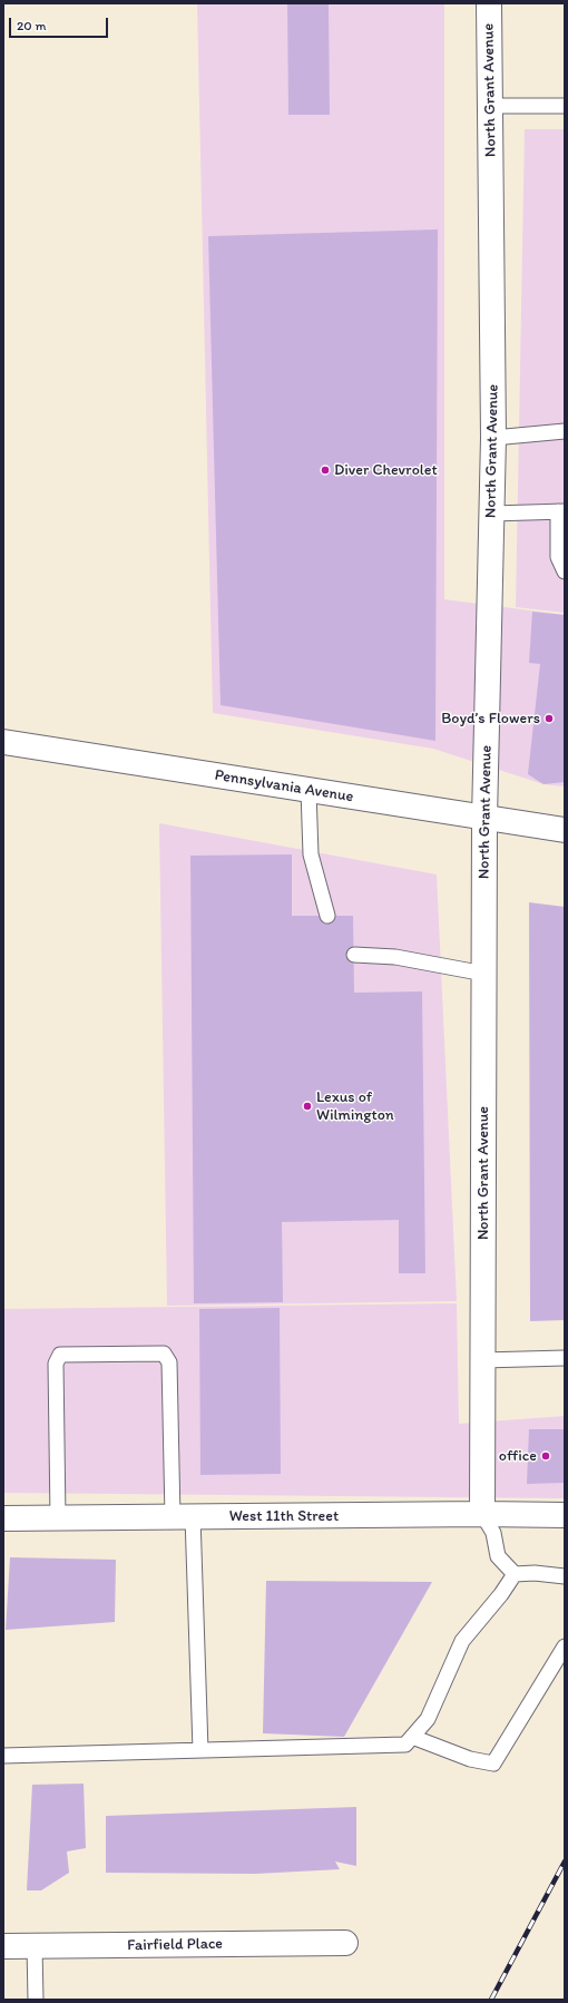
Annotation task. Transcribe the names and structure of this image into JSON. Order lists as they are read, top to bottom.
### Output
{
  "streets": {
    "street": [
      "North Grant Avenue",
      "Pennsylvania Avenue",
      "West 11th Street",
      "Fairfield Place"
    ]
  },
  "crossings": [
    ["North Grant Avenue", "Pennsylvania Avenue"],
    ["North Grant Avenue", "West 11th Street"]
  ],
  "places": [
    "Diver Chevrolet",
    "Boyd’s Flowers",
    "Lexus of Wilmington",
    "office"
  ],
  "scale_bar": "20 m"
}
